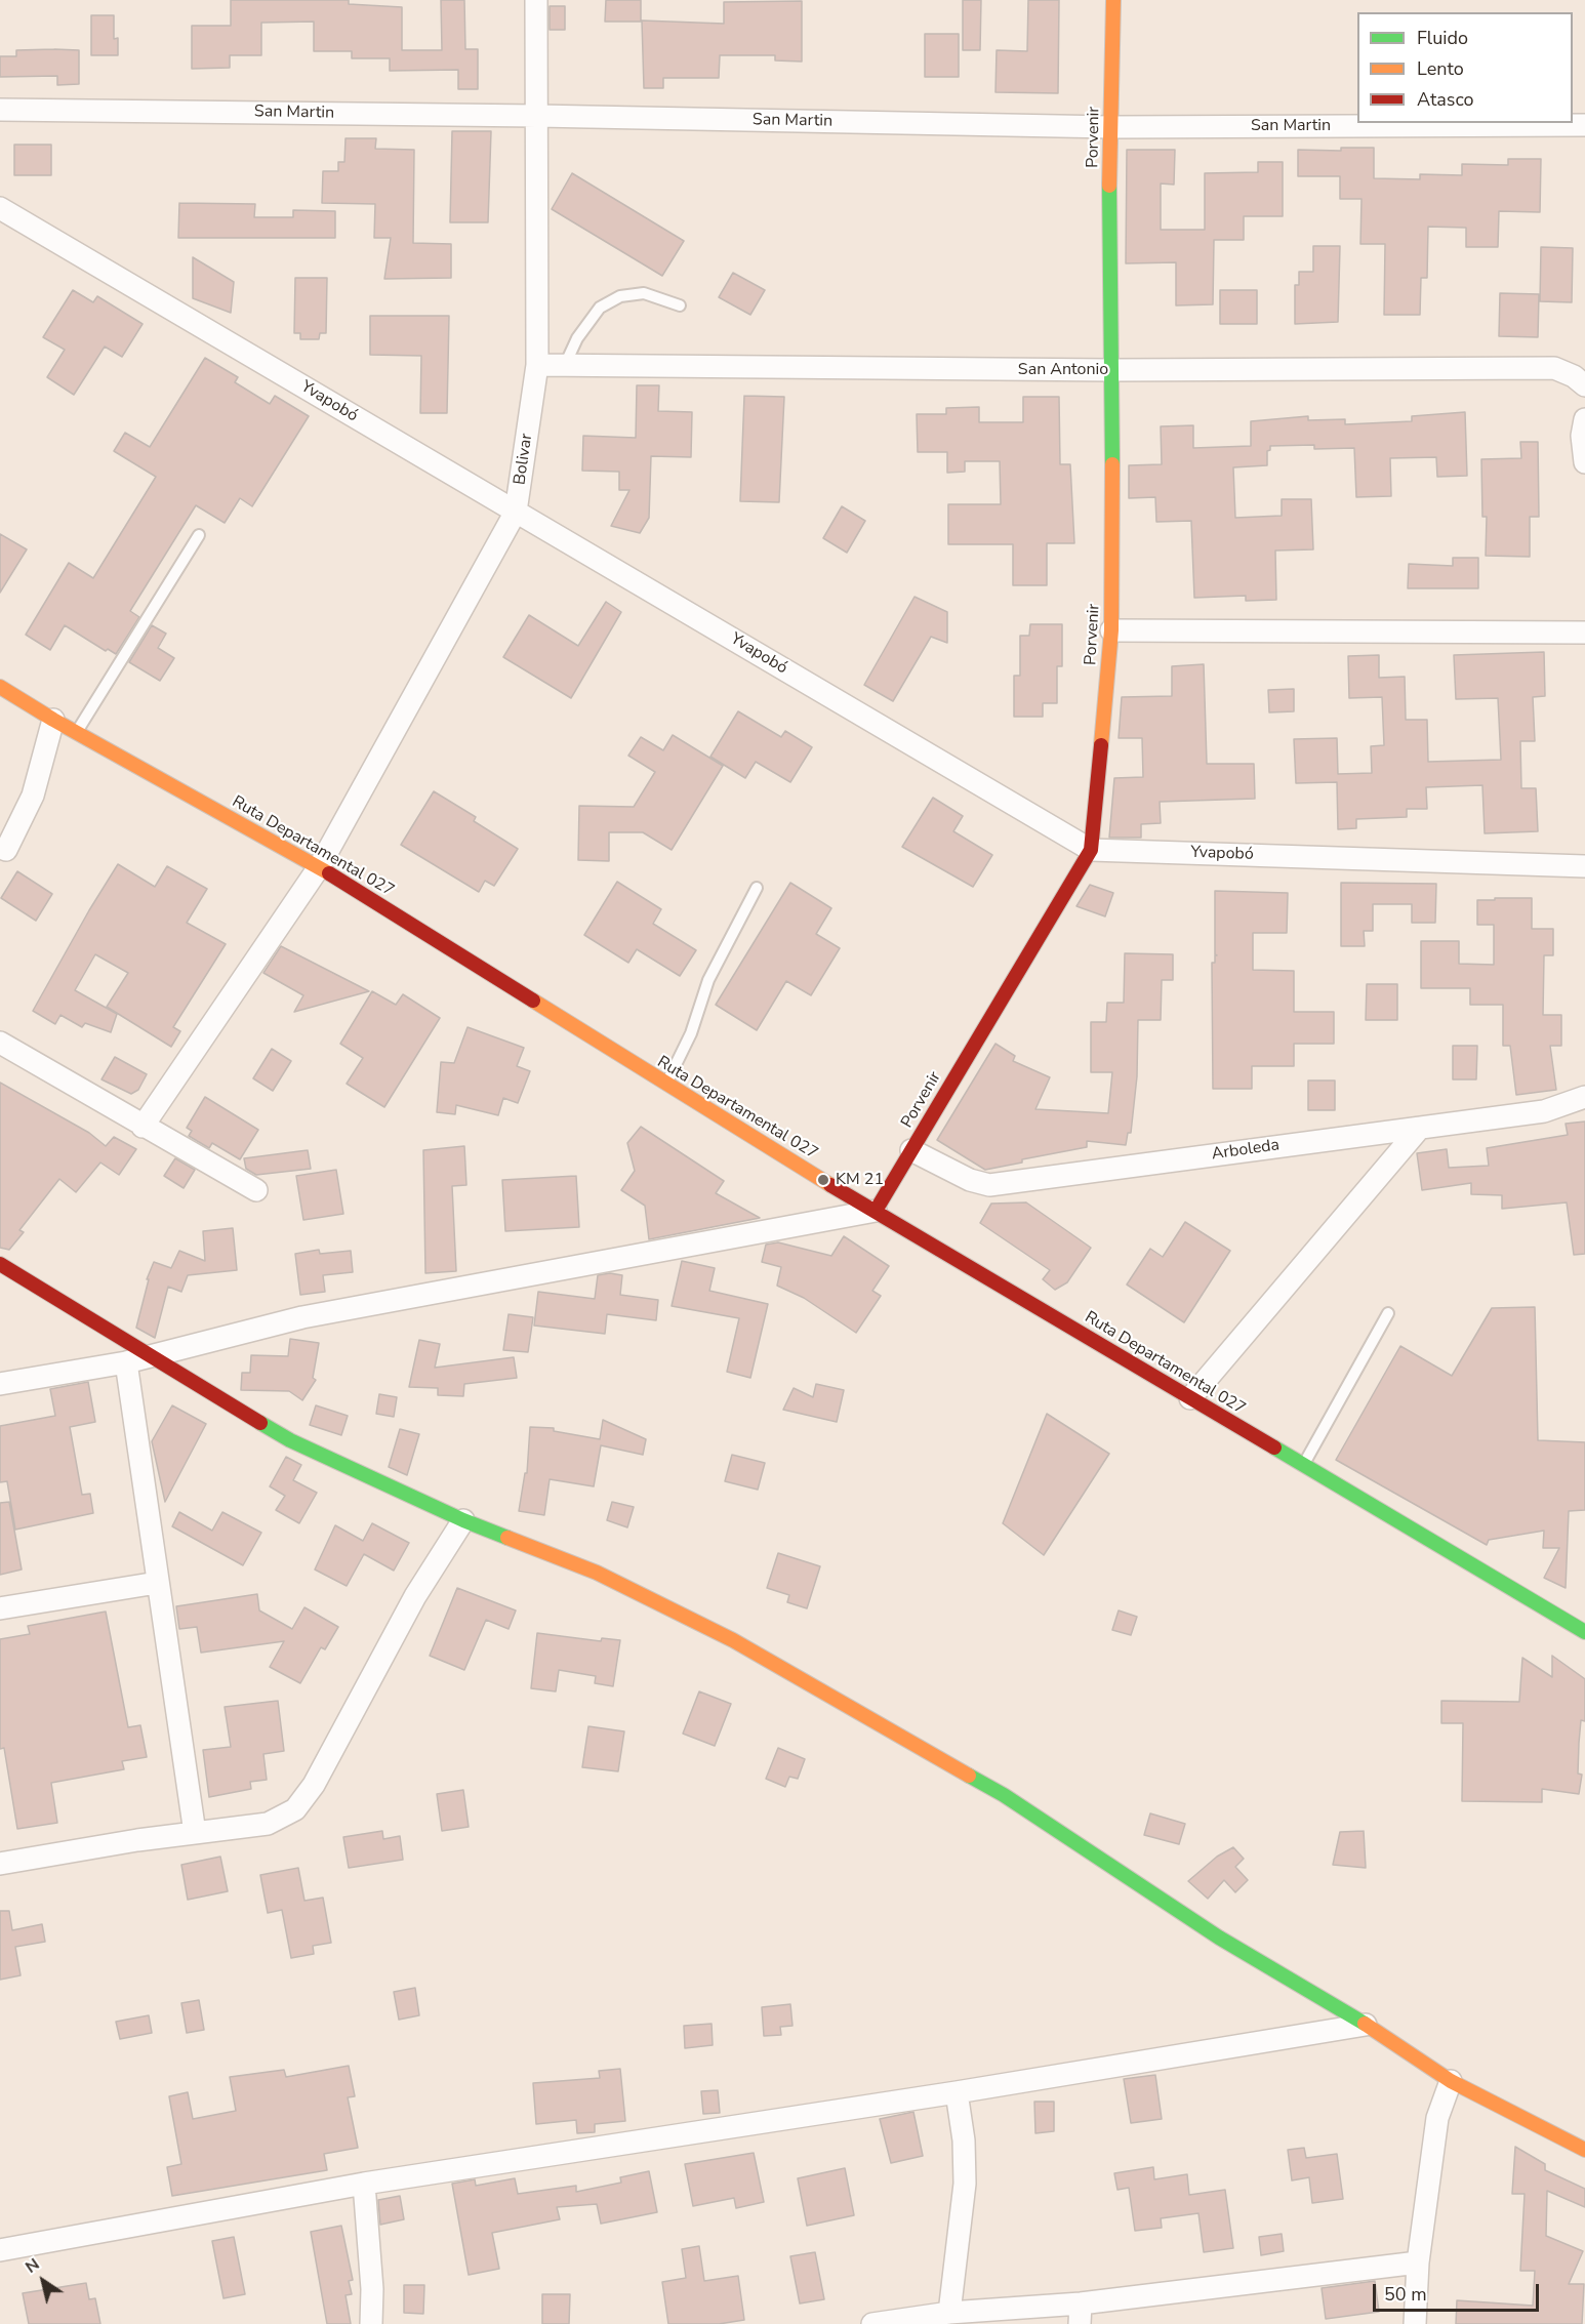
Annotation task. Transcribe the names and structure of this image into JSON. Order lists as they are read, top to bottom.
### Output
{
  "streets": {
    "street": [
      "San Martin",
      "Porvenir",
      "San Antonio",
      "Yvapobó",
      "Bolivar",
      "Ruta Departamental 027",
      "Arboleda"
    ]
  },
  "crossings": [
    ["San Martin", "Porvenir"],
    ["San Martin", "Bolivar"],
    ["Porvenir", "San Antonio"],
    ["Porvenir", "Yvapobó"],
    ["Porvenir", "Ruta Departamental 027"],
    ["Porvenir", "Arboleda"],
    ["San Antonio", "Bolivar"],
    ["Yvapobó", "Bolivar"],
    ["Bolivar", "Ruta Departamental 027"]
  ],
  "places": ["KM 21"],
  "legend": ["Fluido", "Lento", "Atasco"],
  "scale_bar": "50 m",
  "north": "top left"
}
